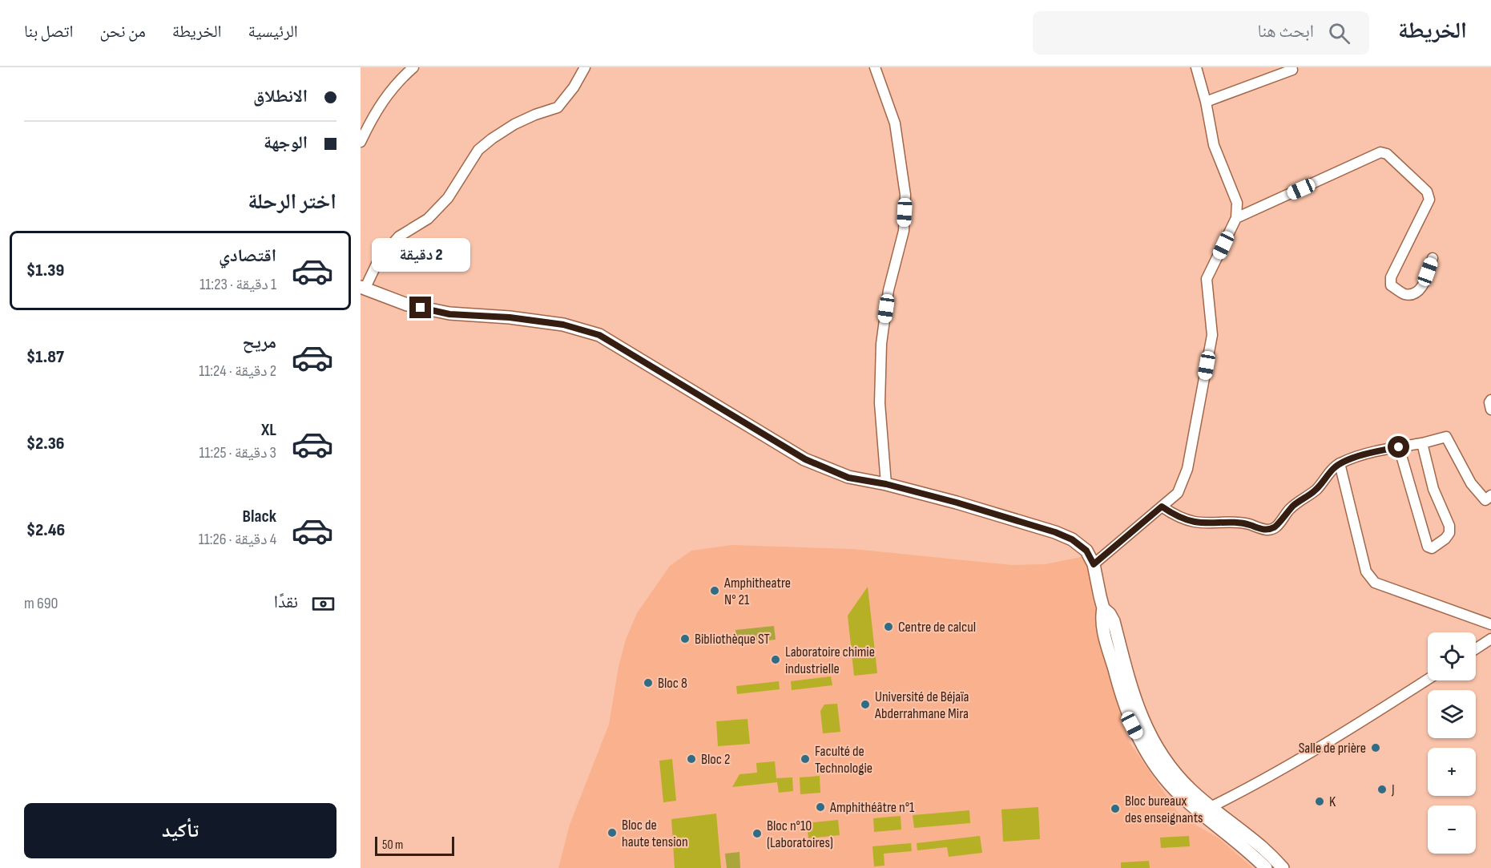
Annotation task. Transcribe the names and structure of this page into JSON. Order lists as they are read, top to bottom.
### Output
{
  "places": [
    "Amphitheatre N° 21",
    "Centre de calcul",
    "Bibliothèque ST",
    "Laboratoire chimie industrielle",
    "Bloc 8",
    "Université de Béjaïa Abderrahmane Mira",
    "Salle de prière",
    "Bloc 2",
    "Faculté de Technologie",
    "J",
    "K",
    "Amphithéâtre n°1",
    "Bloc bureaux des enseignants",
    "Bloc de haute tension",
    "Bloc n°10 (Laboratoires)"
  ],
  "scale_bar": "50 m",
  "page": {
    "header": "الخريطة",
    "search": "ابحث هنا",
    "nav": [
      "الرئيسية",
      "الخريطة",
      "من نحن",
      "اتصل بنا"
    ],
    "banner": ["الانطلاق", "الوجهة"],
    "heading": "اختر الرحلة",
    "list": [
      {
        "name": "اقتصادي",
        "note": "1 دقيقة · 11:23",
        "value": "$1.39"
      },
      {
        "name": "مريح",
        "note": "2 دقيقة · 11:24",
        "value": "$1.87"
      },
      {
        "name": "XL",
        "note": "3 دقيقة · 11:25",
        "value": "$2.36"
      },
      {
        "name": "Black",
        "note": "4 دقيقة · 11:26",
        "value": "$2.46"
      }
    ],
    "bubble": "2 دقيقة",
    "pay": ["نقدًا", "690 m"],
    "map_buttons": ["+", "−"],
    "buttons": "تأكيد",
    "scale": "50 m"
  }
}
